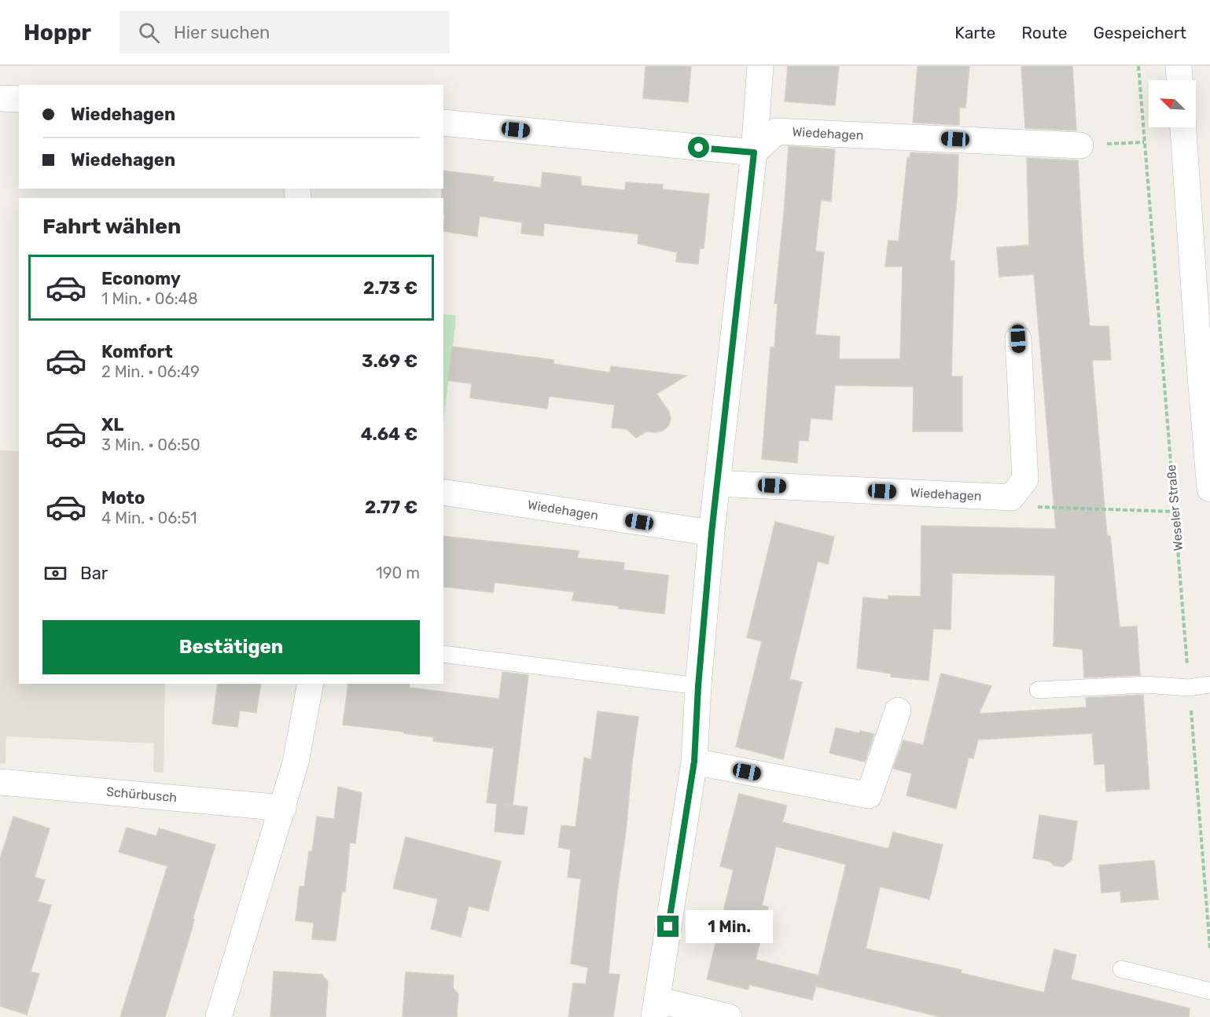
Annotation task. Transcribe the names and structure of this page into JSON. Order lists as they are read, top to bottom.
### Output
{
  "streets": {
    "street": ["Wiedehagen", "Schürbusch"],
    "path": ["Weseler Straße"]
  },
  "north": "top left",
  "page": {
    "header": "Hoppr",
    "search": "Hier suchen",
    "nav": ["Karte", "Route", "Gespeichert"],
    "banner": ["Wiedehagen", "Wiedehagen"],
    "heading": "Fahrt wählen",
    "list": [
      {
        "name": "Economy",
        "note": "1 Min. · 06:48",
        "value": "2.73 €"
      },
      {
        "name": "Komfort",
        "note": "2 Min. · 06:49",
        "value": "3.69 €"
      },
      {
        "name": "XL",
        "note": "3 Min. · 06:50",
        "value": "4.64 €"
      },
      {
        "name": "Moto",
        "note": "4 Min. · 06:51",
        "value": "2.77 €"
      }
    ],
    "pay": ["Bar", "190 m"],
    "buttons": "Bestätigen",
    "bubble": "1 Min."
  }
}
